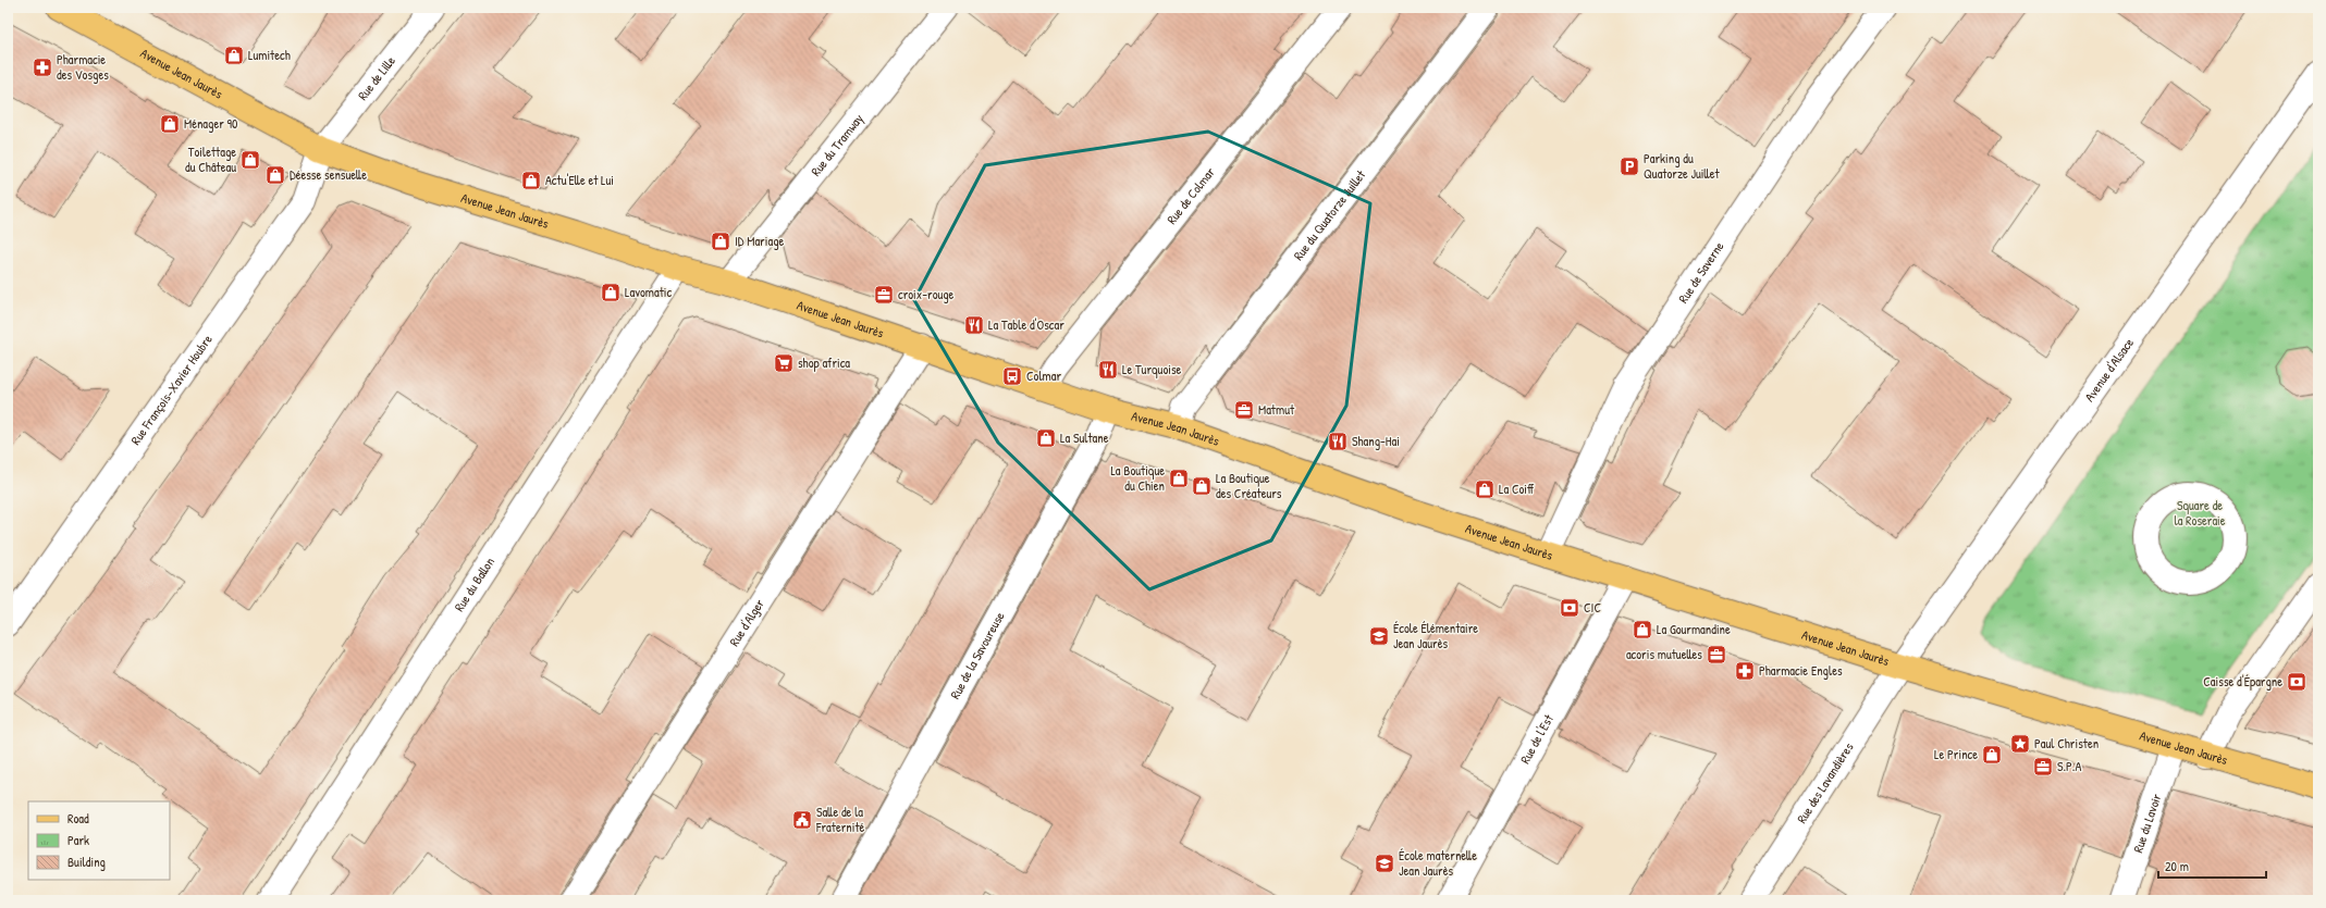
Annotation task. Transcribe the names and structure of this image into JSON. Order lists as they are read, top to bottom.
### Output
{
  "streets": {
    "main road": ["Avenue Jean Jaurès"],
    "street": [
      "Rue de Lille",
      "Rue du Tramway",
      "Rue de Colmar",
      "Rue du Quatorze Juillet",
      "Rue de Saverne",
      "Avenue d'Alsace",
      "Rue François-Xavier Houbre",
      "Rue du Ballon",
      "Rue d'Alger",
      "Rue de la Savoureuse",
      "Rue de l'Est",
      "Rue des Lavandières",
      "Rue du Lavoir"
    ]
  },
  "crossings": [
    ["Avenue Jean Jaurès", "Rue de Lille"],
    ["Avenue Jean Jaurès", "Rue du Tramway"],
    ["Avenue Jean Jaurès", "Rue de Colmar"],
    ["Avenue Jean Jaurès", "Rue du Quatorze Juillet"],
    ["Avenue Jean Jaurès", "Rue de Saverne"],
    ["Avenue Jean Jaurès", "Avenue d'Alsace"],
    ["Avenue Jean Jaurès", "Rue François-Xavier Houbre"],
    ["Avenue Jean Jaurès", "Rue du Ballon"],
    ["Avenue Jean Jaurès", "Rue d'Alger"],
    ["Avenue Jean Jaurès", "Rue de la Savoureuse"],
    ["Avenue Jean Jaurès", "Rue de l'Est"],
    ["Avenue Jean Jaurès", "Rue des Lavandières"],
    ["Avenue Jean Jaurès", "Rue du Lavoir"],
    ["Rue de Lille", "Rue François-Xavier Houbre"],
    ["Avenue d'Alsace", "Rue des Lavandières"]
  ],
  "parks": ["Square de la Roseraie"],
  "places": {
    "shop": [
      "Lumitech",
      "Ménager 90",
      "Toilettage du Château",
      "Déesse sensuelle",
      "Actu'Elle et Lui",
      "ID Mariage",
      "Lavomatic",
      "La Sultane",
      "La Boutique du Chien",
      "La Boutique des Créateurs",
      "La Coiff",
      "La Gourmandine",
      "Le Prince"
    ],
    "pharmacy": ["Pharmacie des Vosges", "Pharmacie Engles"],
    "parking": ["Parking du Quatorze Juillet"],
    "office": [
      "croix-rouge",
      "Matmut",
      "acoris mutuelles",
      "S.P.A"
    ],
    "restaurant": ["La Table d'Oscar", "Le Turquoise", "Shang-Hai"],
    "supermarket": ["shop africa"],
    "bus stop": ["Colmar"],
    "bank": ["CIC", "Caisse d'Épargne"],
    "school or university": ["École Élémentaire Jean Jaurès", "École maternelle Jean Jaurès"],
    "place": ["Paul Christen"],
    "public building": ["Salle de la Fraternité"]
  },
  "legend": ["Road", "Park", "Building"],
  "scale_bar": "20 m"
}
